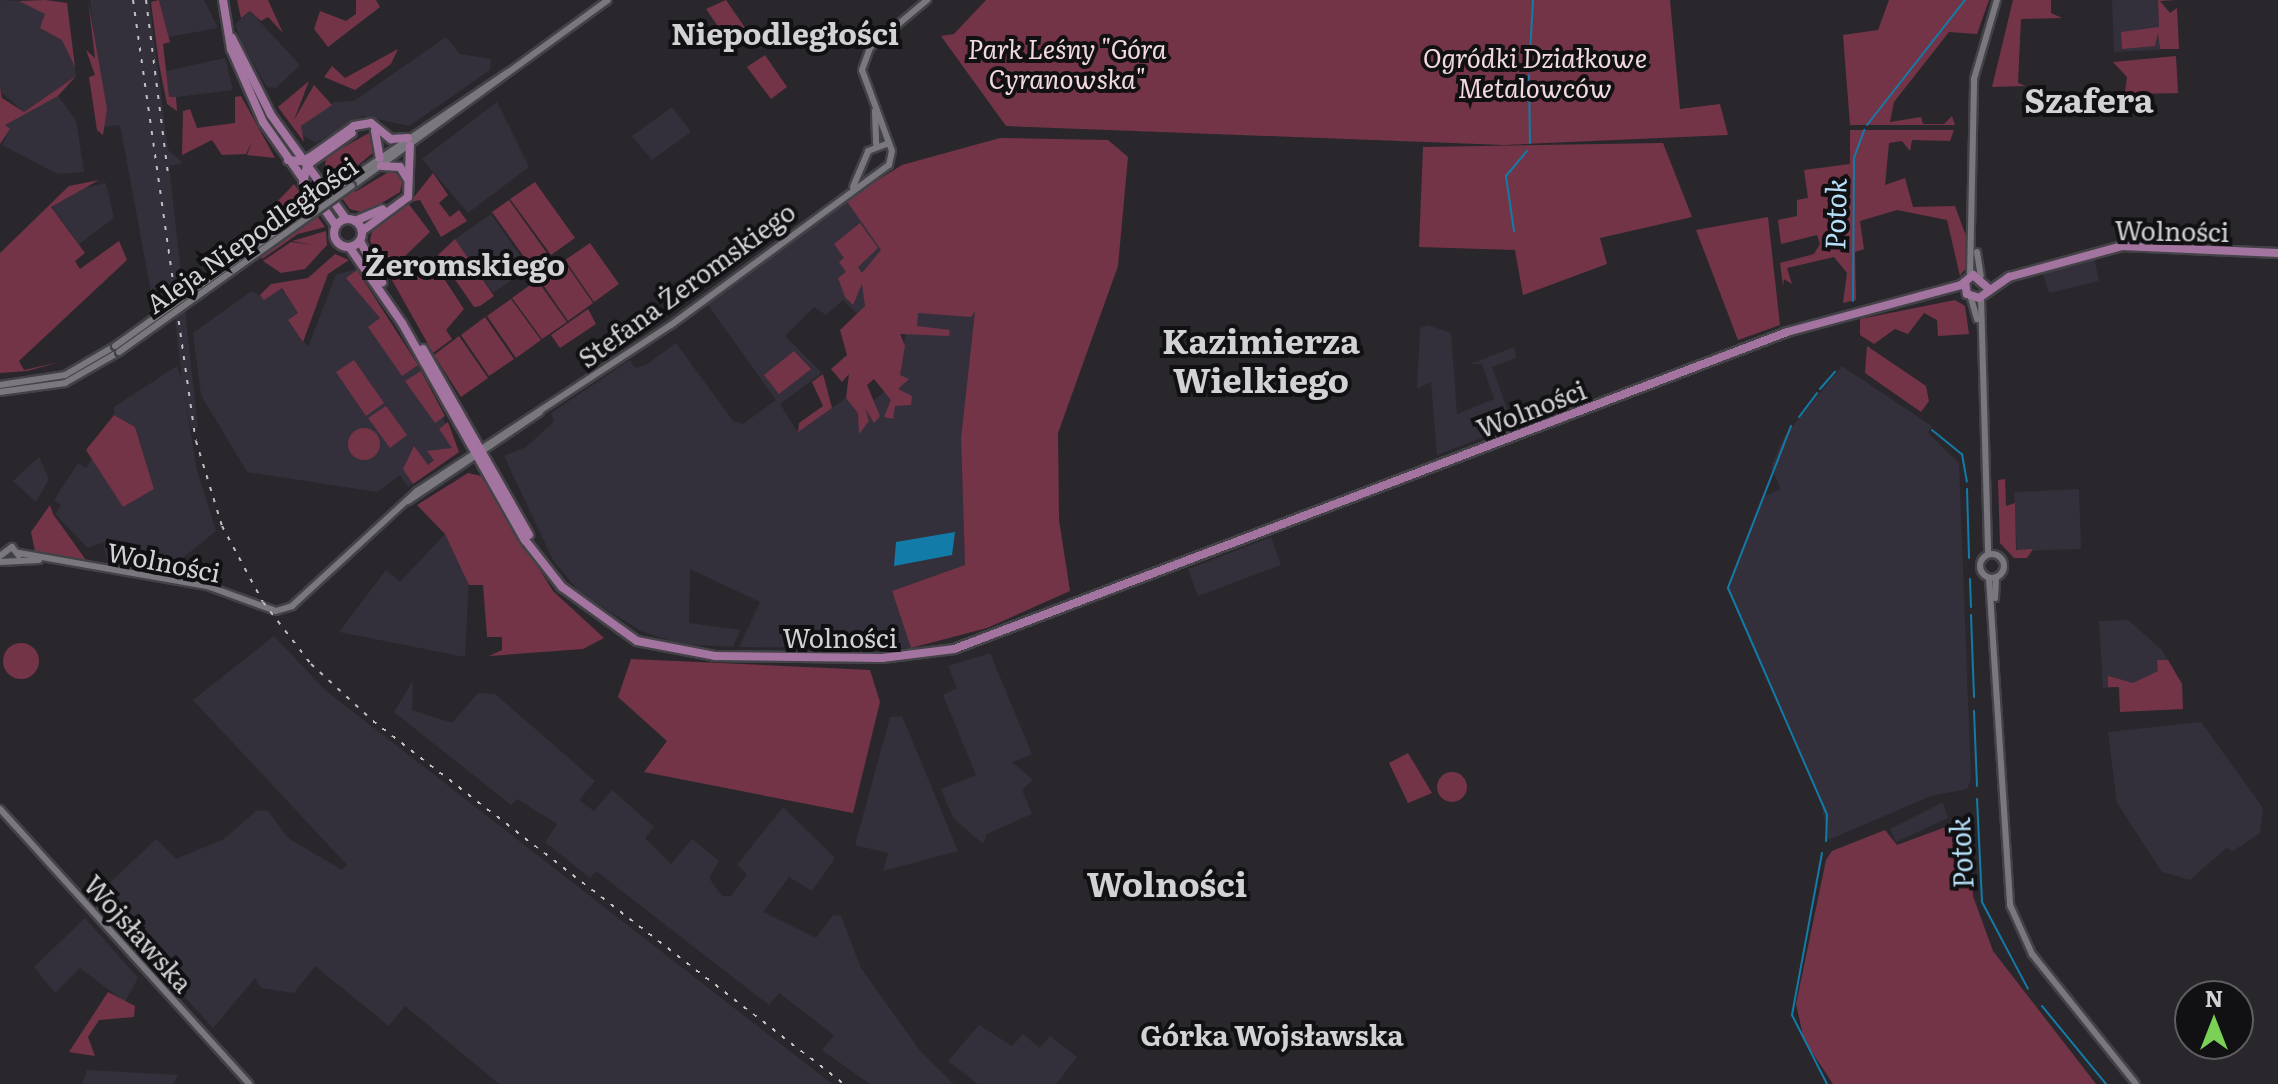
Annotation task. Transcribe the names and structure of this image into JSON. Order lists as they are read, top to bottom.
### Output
{
  "streets": {
    "main road": ["Wolności"],
    "street": ["Aleja Niepodległości", "Stefana Żeromskiego", "Wojsławska"]
  },
  "crossings": [
    ["Wolności", "Stefana Żeromskiego"]
  ],
  "districts": [
    "Niepodległości",
    "Szafera",
    "Żeromskiego",
    "Kazimierza Wielkiego",
    "Wolności",
    "Górka Wojsławska"
  ],
  "water": ["Potok"],
  "parks": ["Park Leśny \"Góra Cyranowska\"", "Ogródki Działkowe Metalowców"],
  "north": "top"
}
